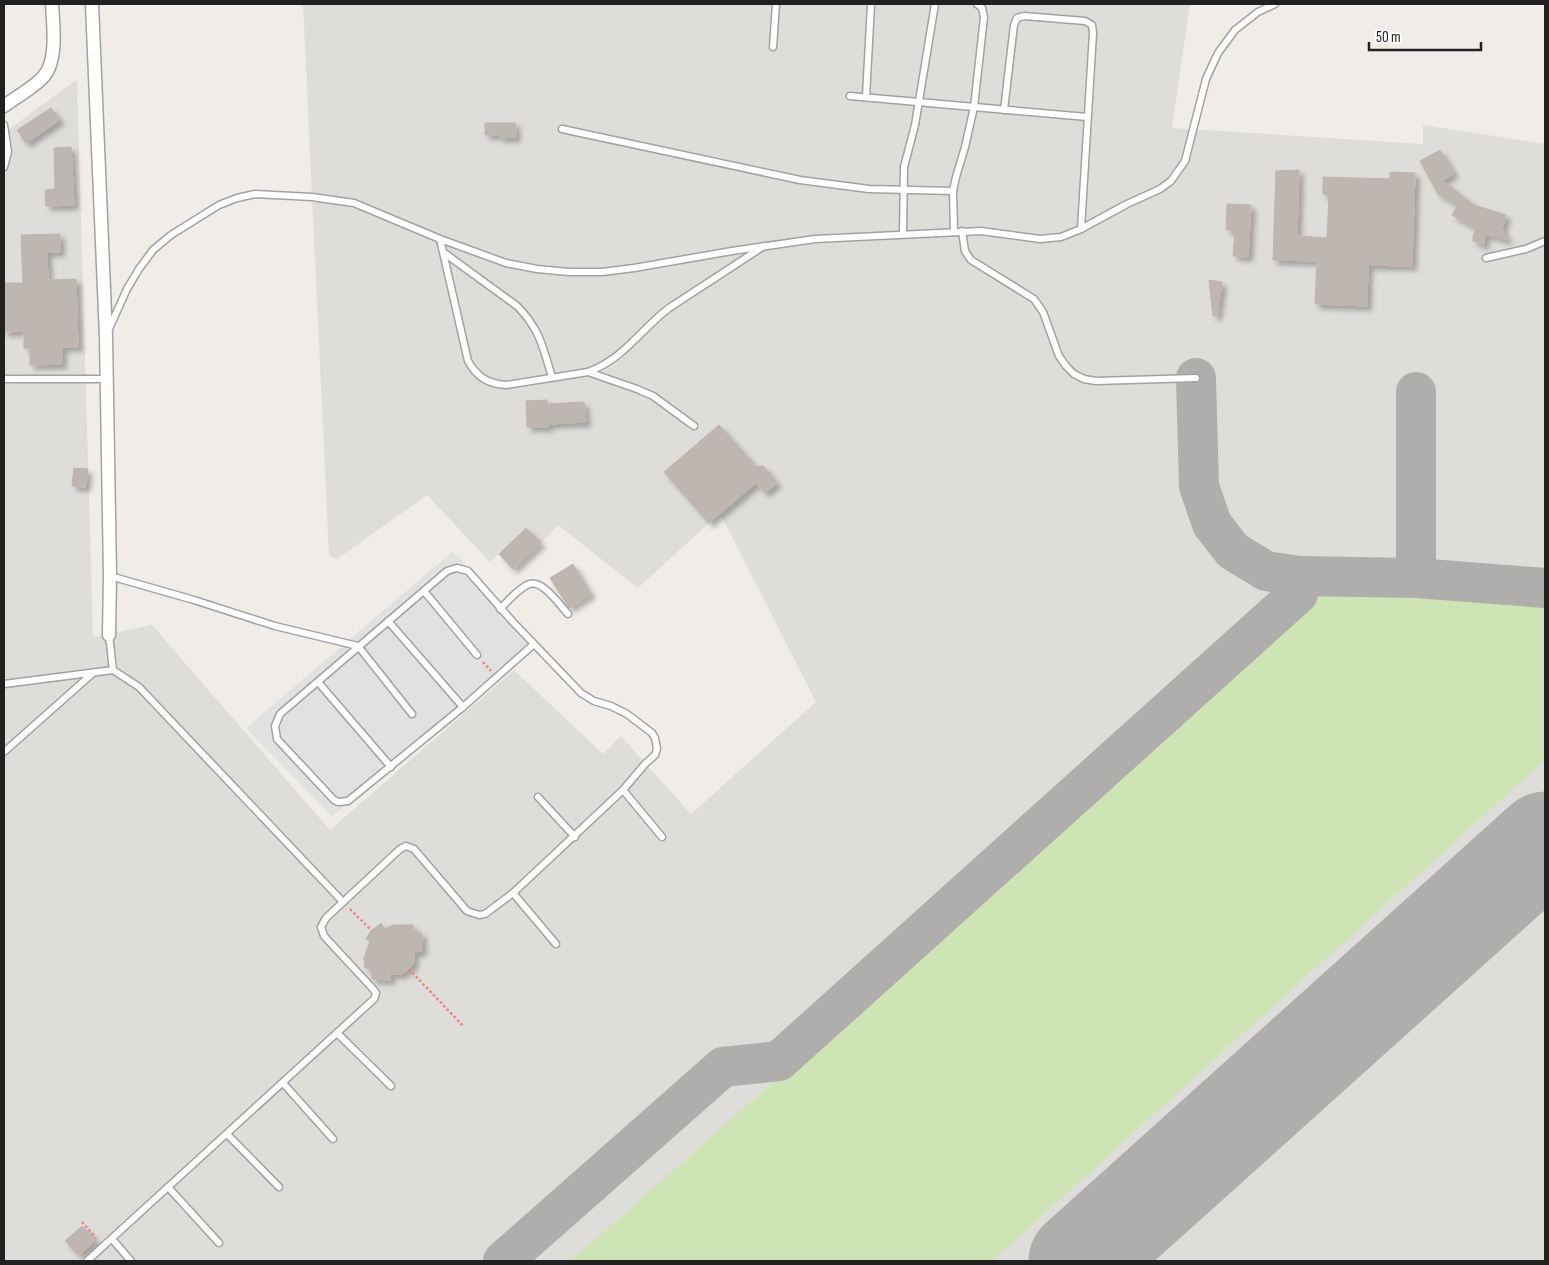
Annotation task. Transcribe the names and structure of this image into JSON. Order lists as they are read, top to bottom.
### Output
{
  "scale_bar": "50 m"
}
